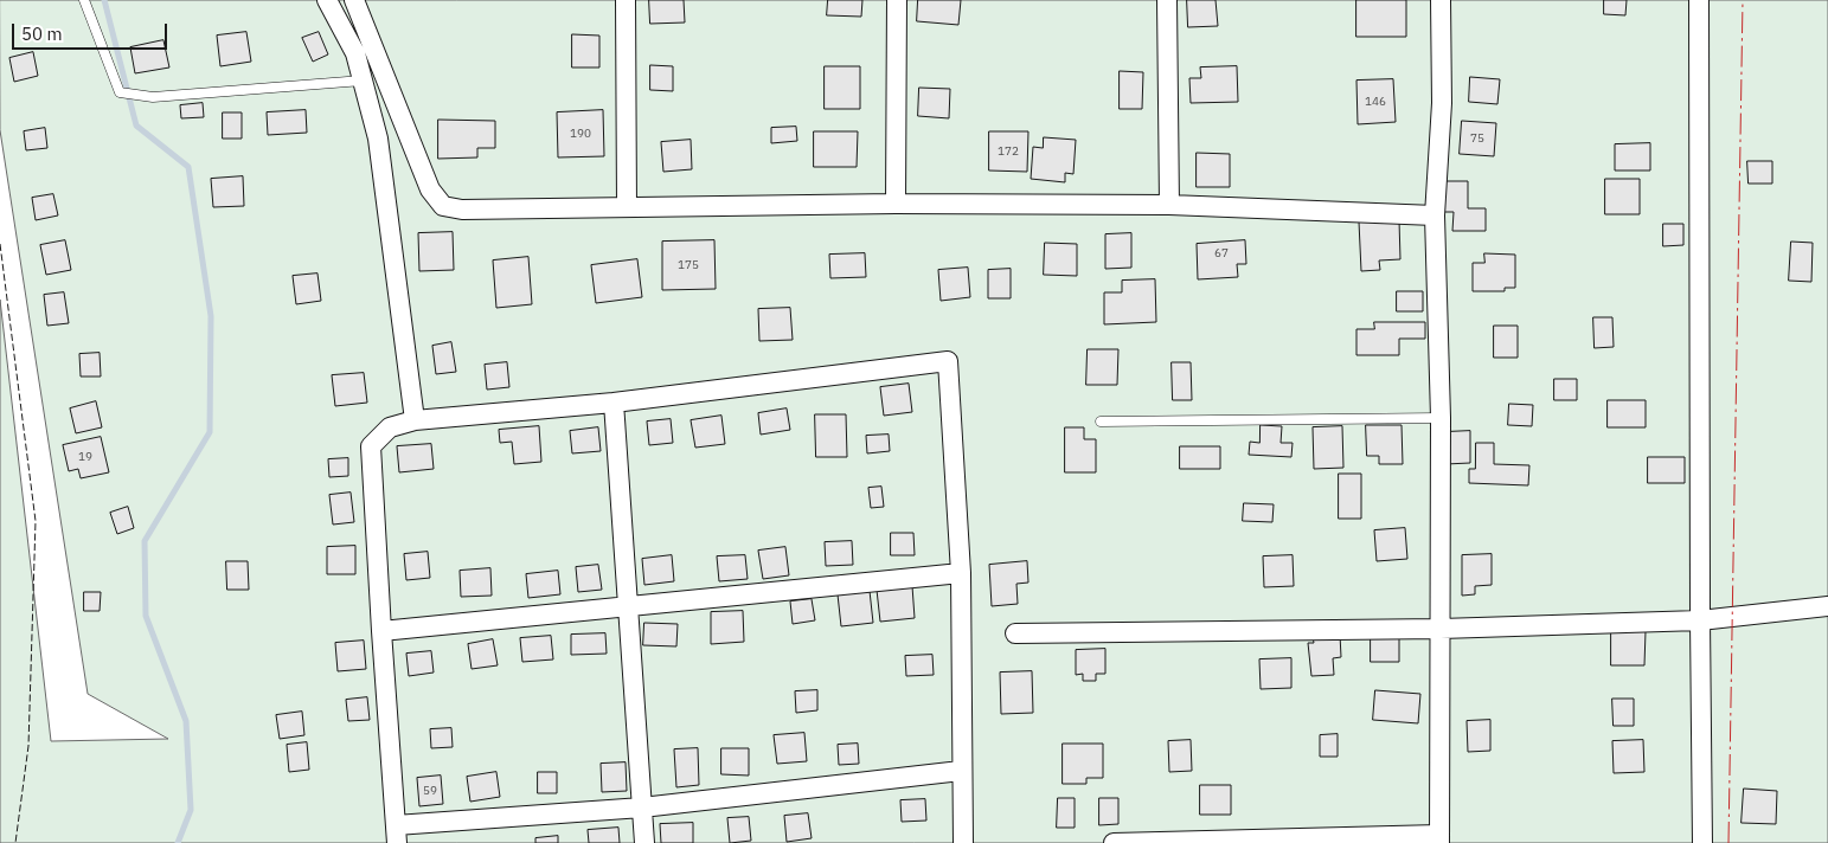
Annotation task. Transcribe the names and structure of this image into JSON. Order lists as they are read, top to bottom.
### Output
{
  "house_numbers": [
    "146",
    "190",
    "75",
    "172",
    "67",
    "175",
    "19",
    "59"
  ],
  "scale_bar": "50 m"
}
